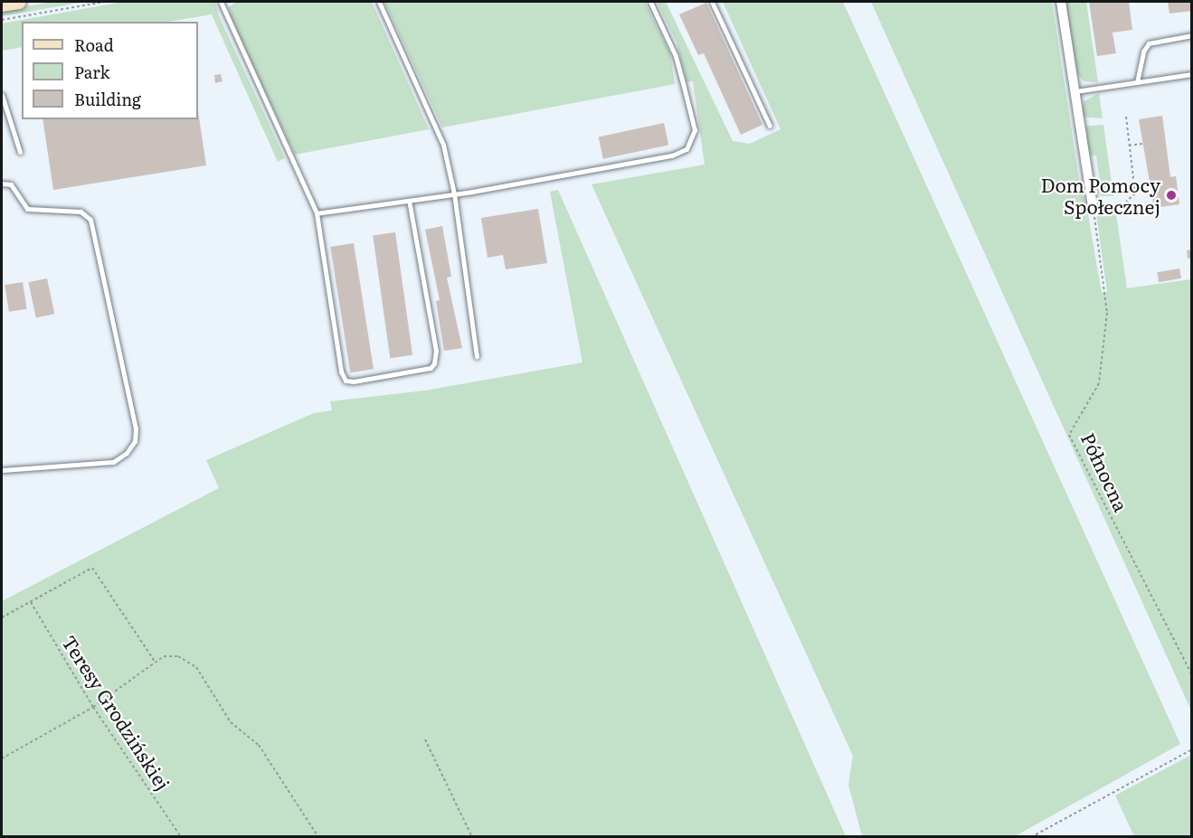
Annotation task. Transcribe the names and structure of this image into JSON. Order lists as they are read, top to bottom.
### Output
{
  "streets": {
    "path": ["Północna", "Teresy Grodzińskiej"]
  },
  "places": ["Dom Pomocy Społecznej"],
  "legend": ["Road", "Park", "Building"]
}
